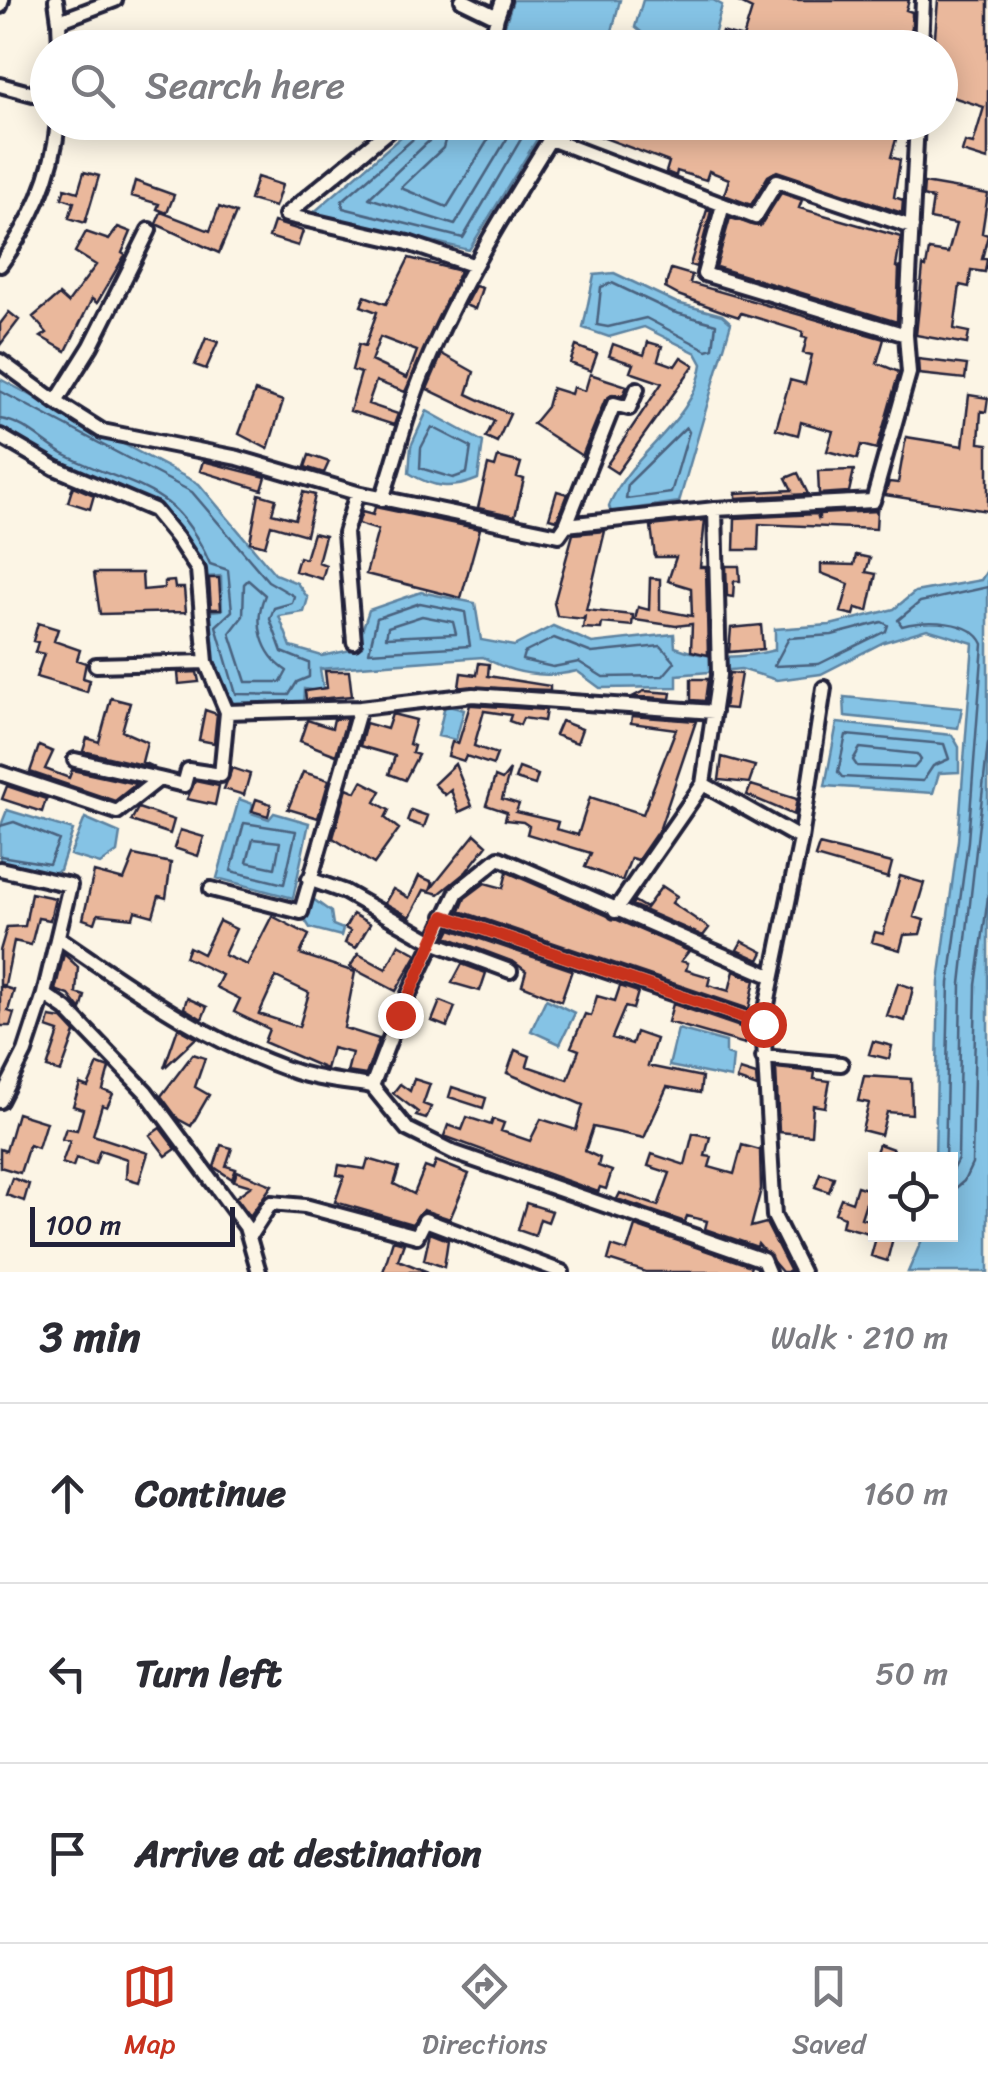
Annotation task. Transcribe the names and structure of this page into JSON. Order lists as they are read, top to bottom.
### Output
{
  "scale_bar": "100 m",
  "page": {
    "search": "Search here",
    "scale": "100 m",
    "heading": ["3 min", "Walk · 210 m"],
    "list": [
      ["Continue", "160 m"],
      ["Turn left", "50 m"],
      "Arrive at destination"
    ],
    "nav": ["Map", "Directions", "Saved"]
  }
}
